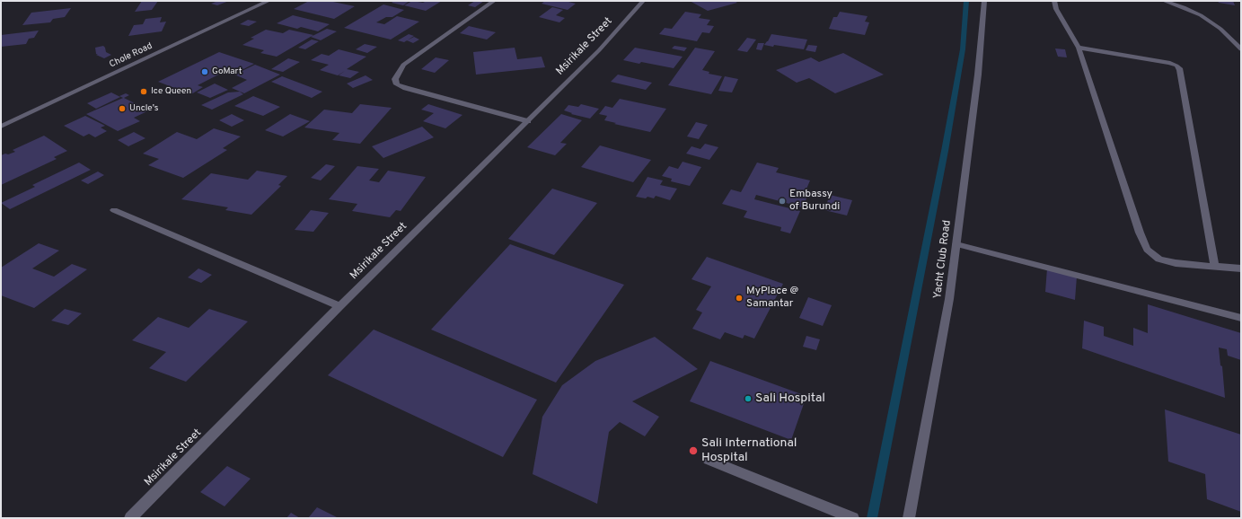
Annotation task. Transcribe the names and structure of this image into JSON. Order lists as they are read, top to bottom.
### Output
{
  "streets": {
    "street": ["Msirikale Street", "Chole Road", "Yacht Club Road"]
  },
  "places": [
    "GoMart",
    "Ice Queen",
    "Uncle's",
    "Embassy of Burundi",
    "MyPlace @ Samantar",
    "Sali Hospital",
    "Sali International Hospital"
  ]
}
